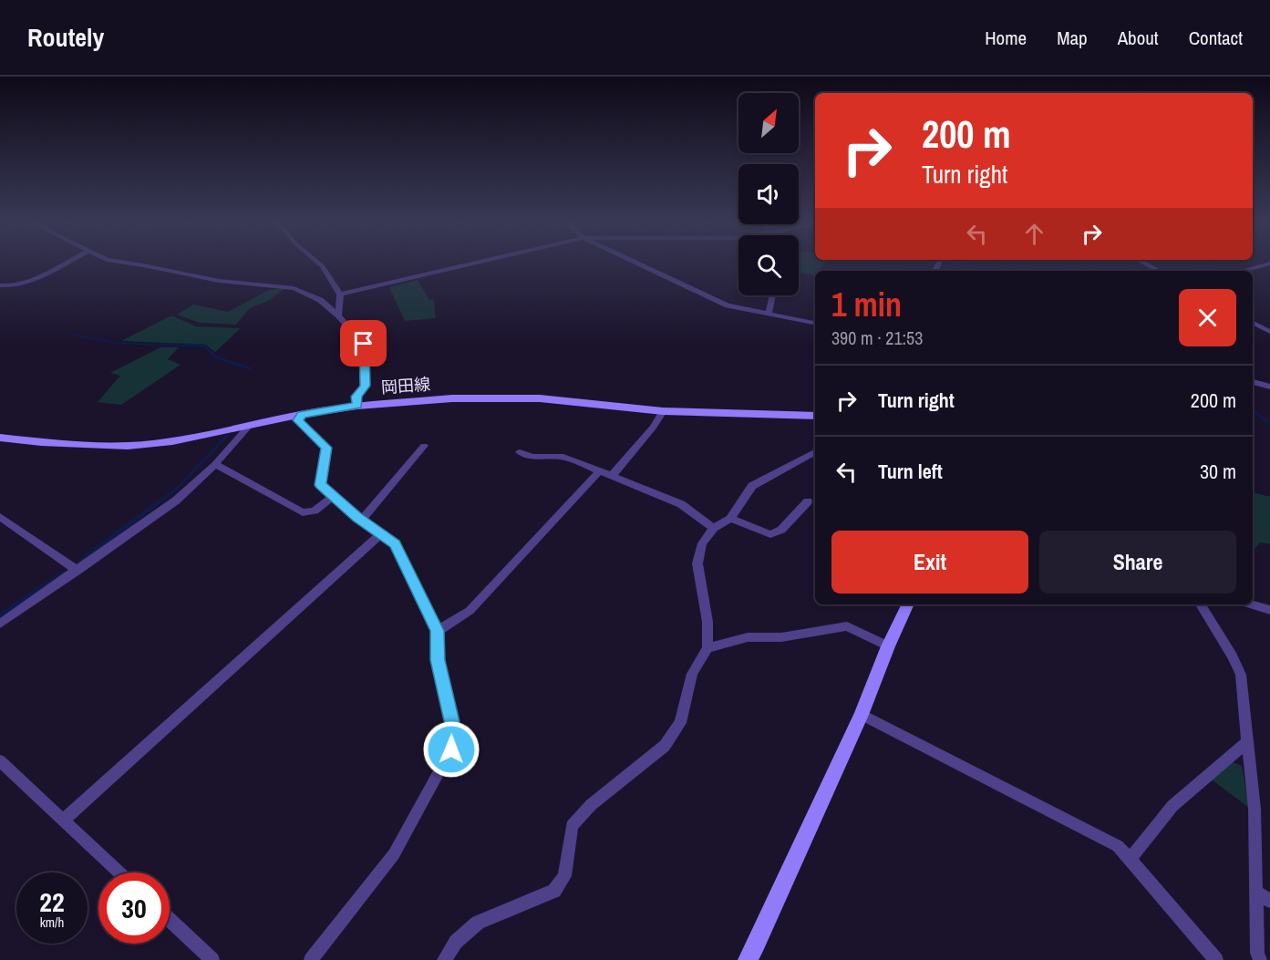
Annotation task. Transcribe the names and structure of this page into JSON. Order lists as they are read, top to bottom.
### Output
{
  "streets": {
    "street": ["岡田線"]
  },
  "north": "top right",
  "page": {
    "header": "Routely",
    "nav": [
      "Home",
      "Map",
      "About",
      "Contact"
    ],
    "turn": ["200 m", "Turn right"],
    "heading": ["1 min", "390 m · 21:53"],
    "list": [
      {
        "name": "Turn right",
        "value": "200 m"
      },
      {
        "name": "Turn left",
        "value": "30 m"
      }
    ],
    "buttons": ["Exit", "Share"],
    "speed": "22 km/h",
    "limit": "30"
  }
}
